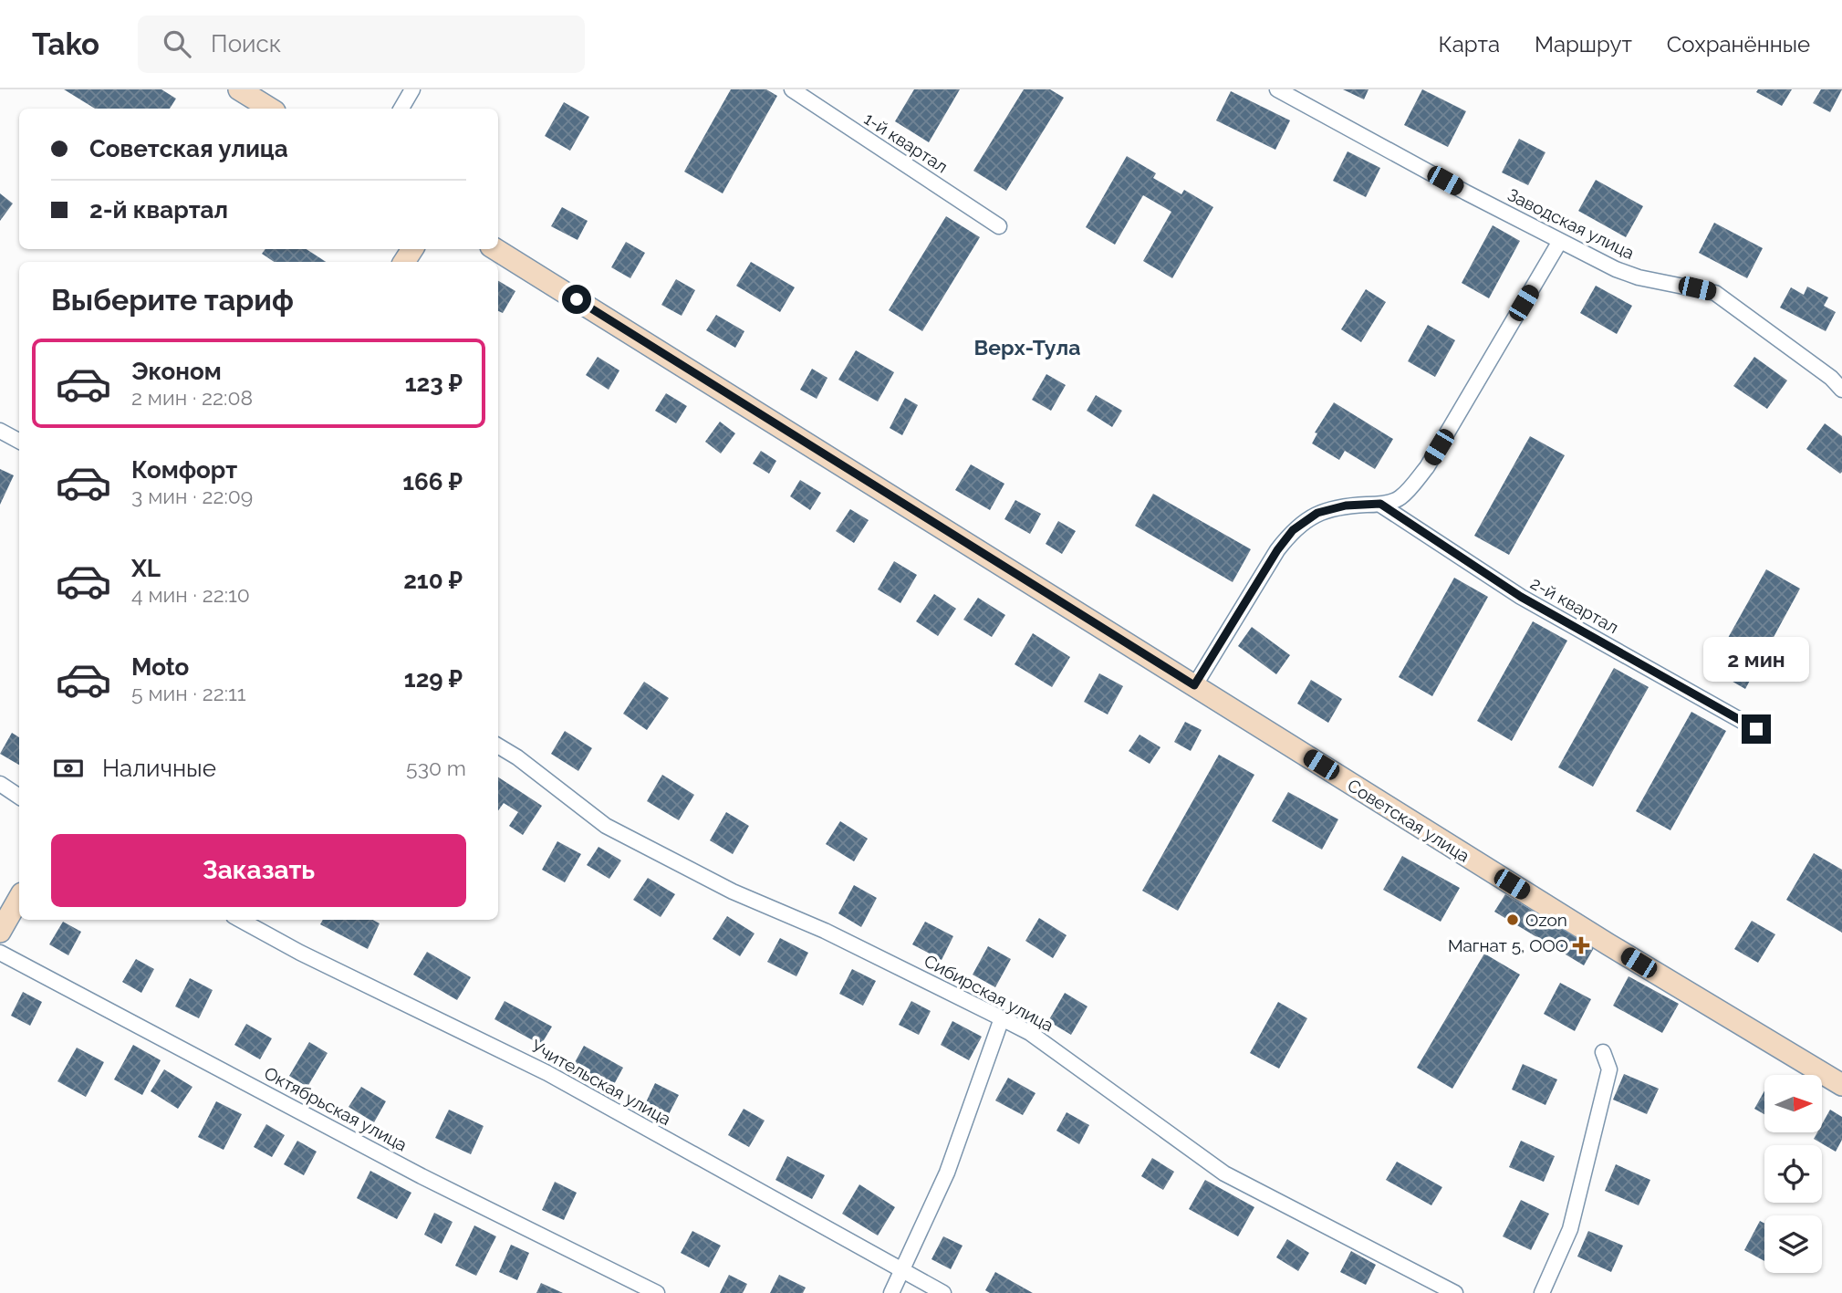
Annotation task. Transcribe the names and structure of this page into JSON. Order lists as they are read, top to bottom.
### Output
{
  "streets": {
    "main road": ["Советская улица"],
    "street": [
      "1-й квартал",
      "Заводская улица",
      "2-й квартал",
      "Сибирская улица",
      "Учительская улица",
      "Октябрьская улица"
    ]
  },
  "districts": ["Верх-Тула"],
  "places": {
    "other": ["Ozon"],
    "health": ["Магнат 5, ООО"]
  },
  "north": "right",
  "page": {
    "header": "Tako",
    "search": "Поиск",
    "nav": ["Карта", "Маршрут", "Сохранённые"],
    "banner": ["Советская улица", "2-й квартал"],
    "heading": "Выберите тариф",
    "list": [
      {
        "name": "Эконом",
        "note": "2 мин · 22:08",
        "value": "123 ₽"
      },
      {
        "name": "Комфорт",
        "note": "3 мин · 22:09",
        "value": "166 ₽"
      },
      {
        "name": "XL",
        "note": "4 мин · 22:10",
        "value": "210 ₽"
      },
      {
        "name": "Moto",
        "note": "5 мин · 22:11",
        "value": "129 ₽"
      }
    ],
    "bubble": "2 мин",
    "pay": ["Наличные", "530 m"],
    "buttons": "Заказать"
  }
}
